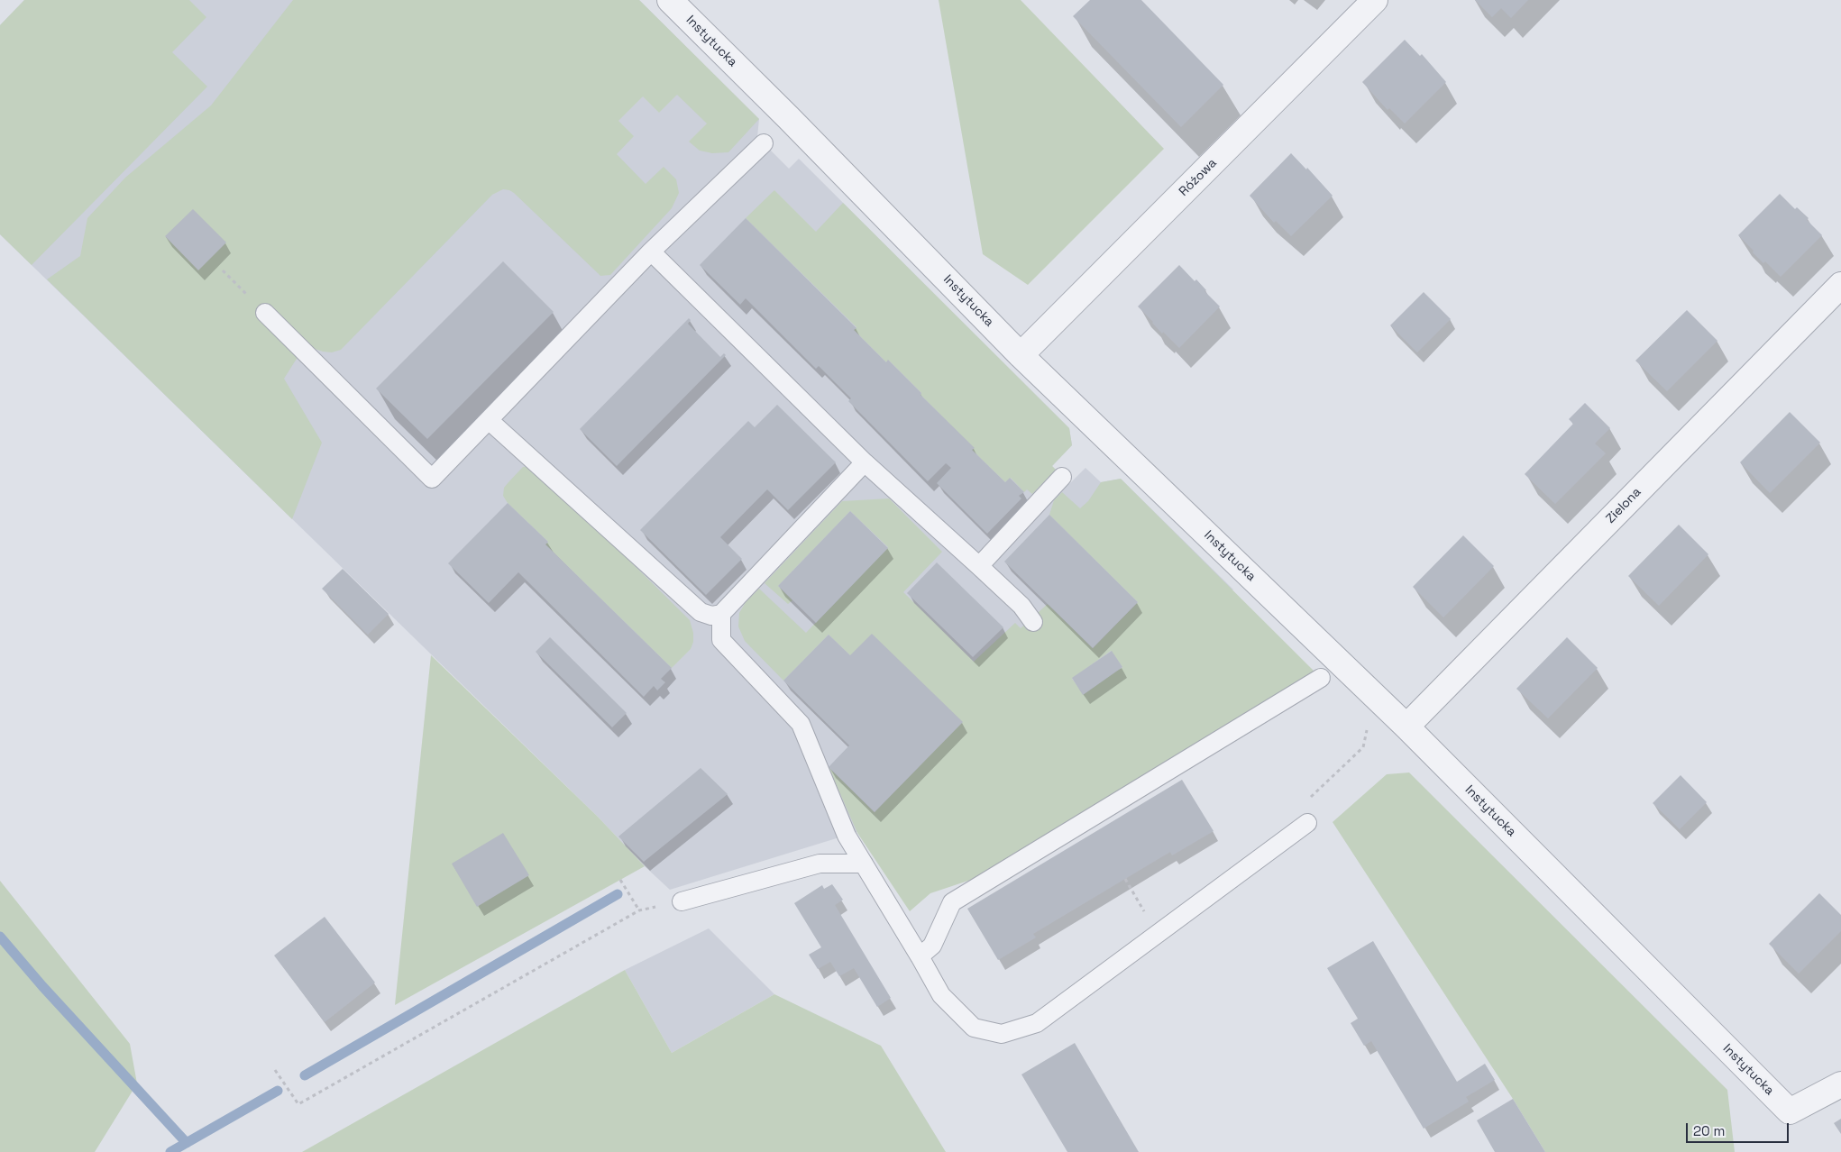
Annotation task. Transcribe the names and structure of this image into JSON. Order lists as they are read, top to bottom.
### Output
{
  "streets": {
    "street": ["Instytucka", "Różowa", "Zielona"]
  },
  "crossings": [
    ["Instytucka", "Różowa"],
    ["Instytucka", "Zielona"]
  ],
  "scale_bar": "20 m"
}
